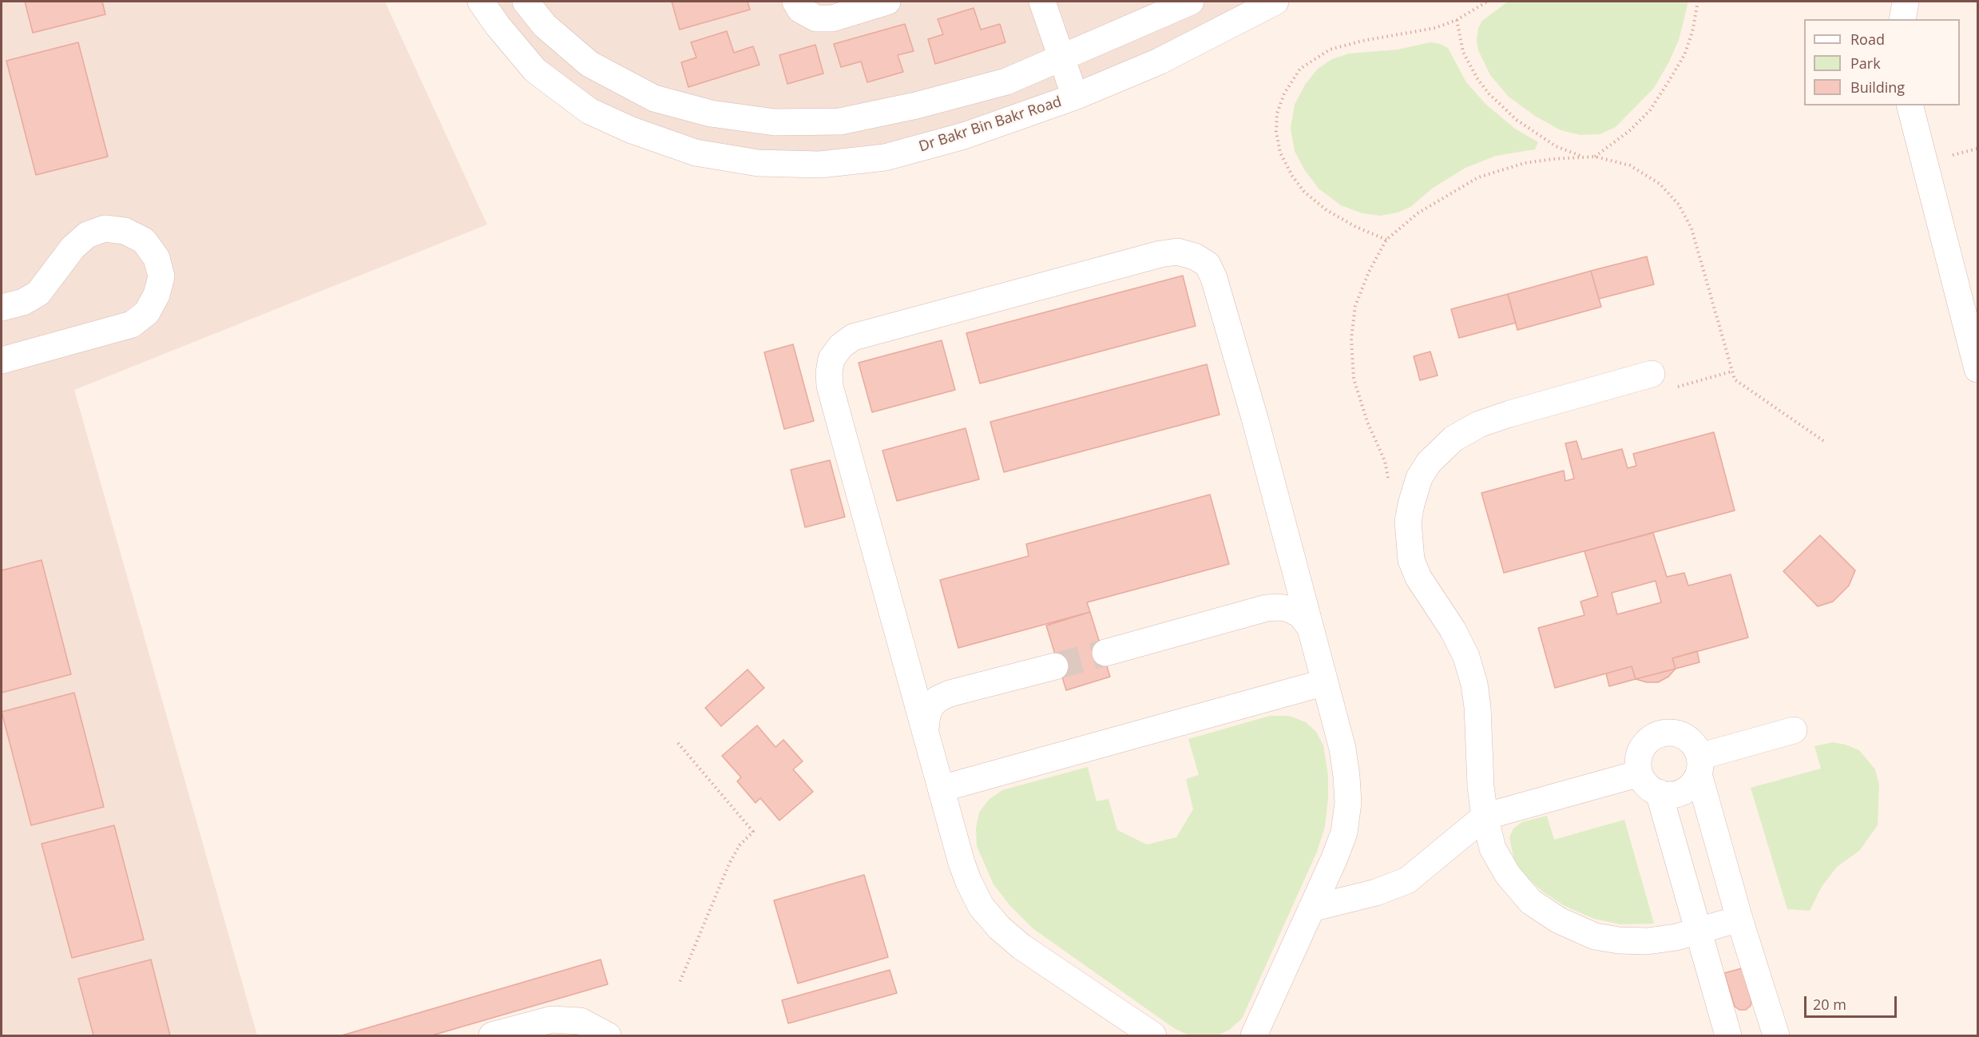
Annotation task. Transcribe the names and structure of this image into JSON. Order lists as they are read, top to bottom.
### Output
{
  "streets": {
    "street": ["Dr Bakr Bin Bakr Road"]
  },
  "legend": ["Road", "Park", "Building"],
  "scale_bar": "20 m"
}
